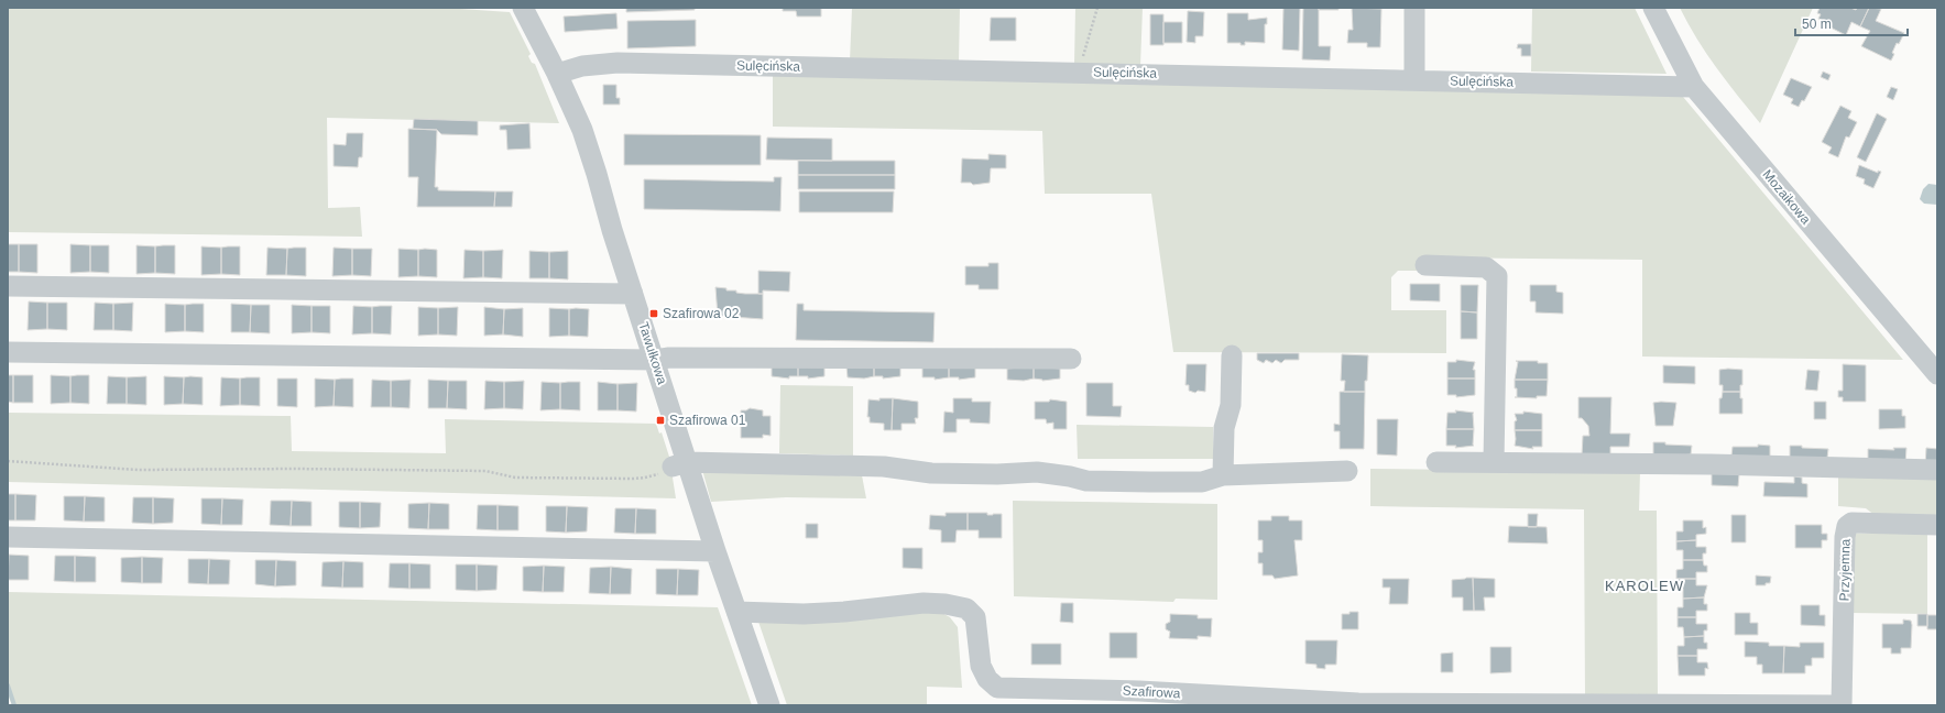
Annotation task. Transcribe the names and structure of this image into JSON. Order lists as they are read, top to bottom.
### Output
{
  "streets": {
    "street": [
      "Sulęcińska",
      "Mozaikowa",
      "Tawułkowa",
      "Przyjemna",
      "Szafirowa"
    ]
  },
  "crossings": [
    ["Sulęcińska", "Mozaikowa"],
    ["Sulęcińska", "Tawułkowa"],
    ["Tawułkowa", "Szafirowa"]
  ],
  "districts": ["KAROLEW"],
  "places": {
    "transit": ["Szafirowa 02", "Szafirowa 01"]
  },
  "scale_bar": "50 m"
}
